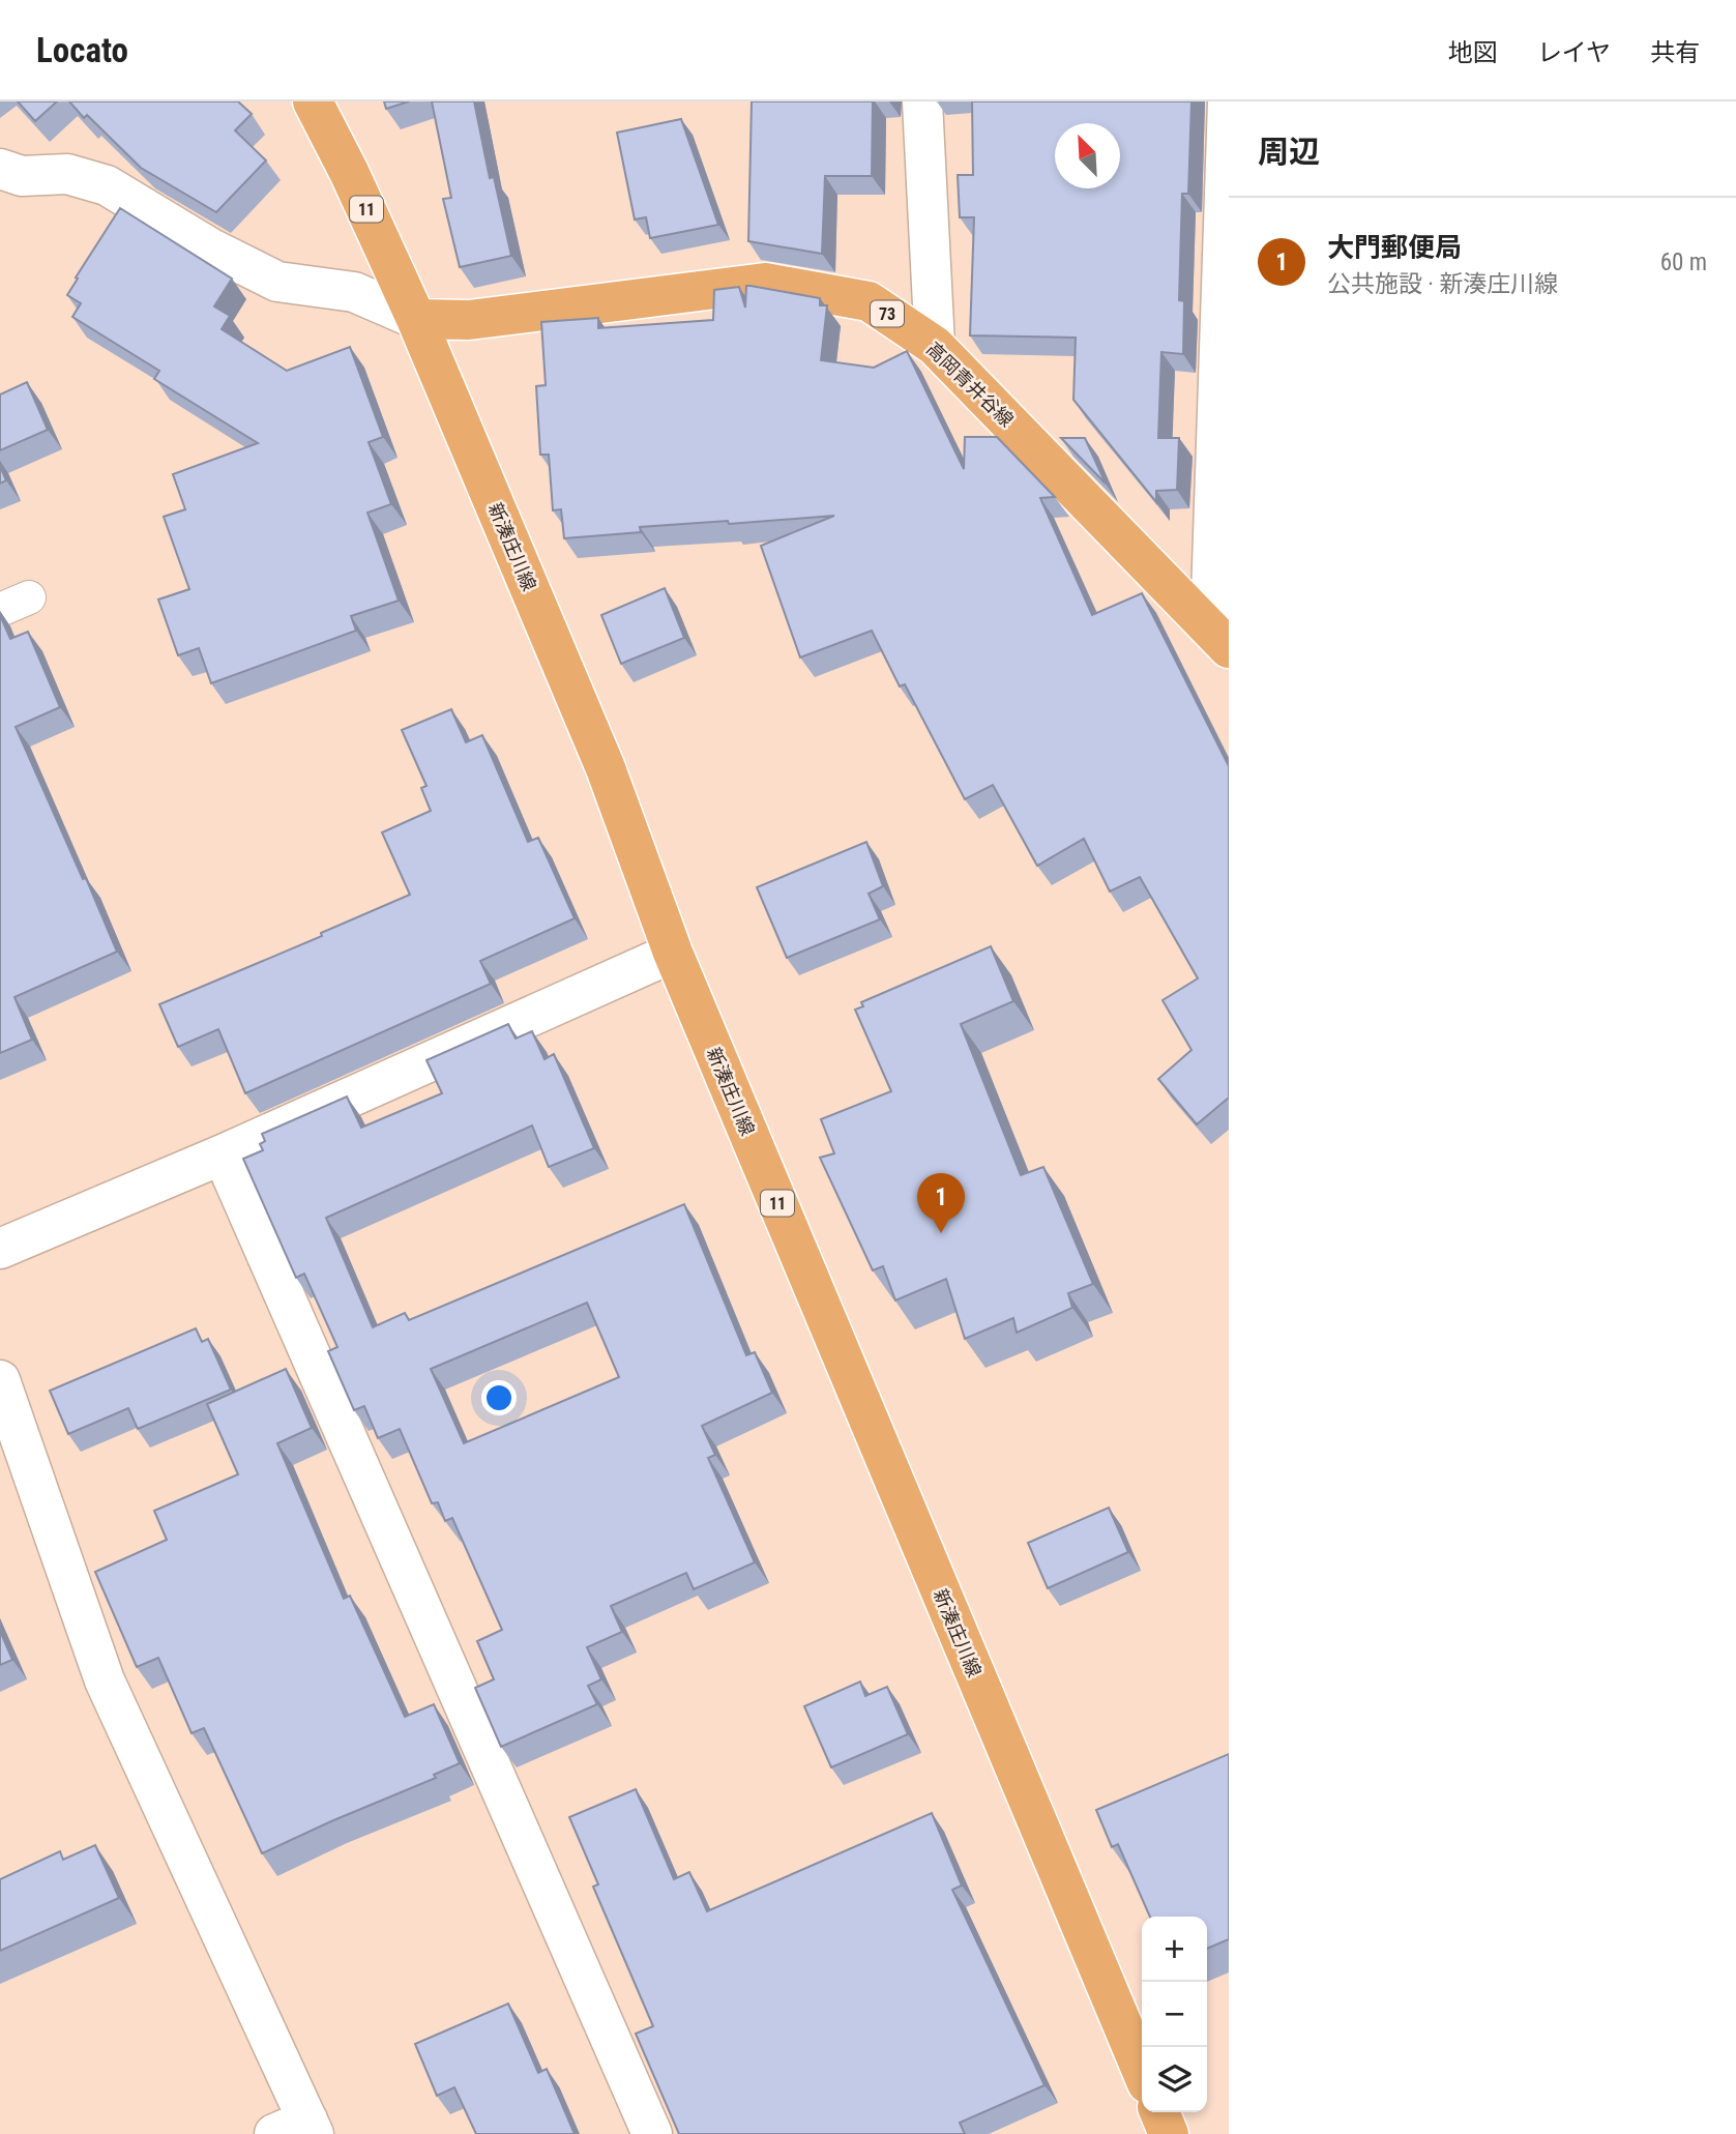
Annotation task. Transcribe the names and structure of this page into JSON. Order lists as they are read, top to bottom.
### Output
{
  "streets": {
    "main road": [
      "11",
      "73",
      "高岡青井谷線",
      "新湊庄川線"
    ]
  },
  "crossings": [
    ["高岡青井谷線", "新湊庄川線"]
  ],
  "north": "top left",
  "page": {
    "header": "Locato",
    "nav": ["地図", "レイヤ", "共有"],
    "heading": "周辺",
    "list": [
      {
        "mark": "1",
        "name": "大門郵便局",
        "note": "公共施設 · 新湊庄川線",
        "value": "60 m"
      }
    ],
    "pins": "1",
    "map_buttons": ["+", "−"]
  }
}
